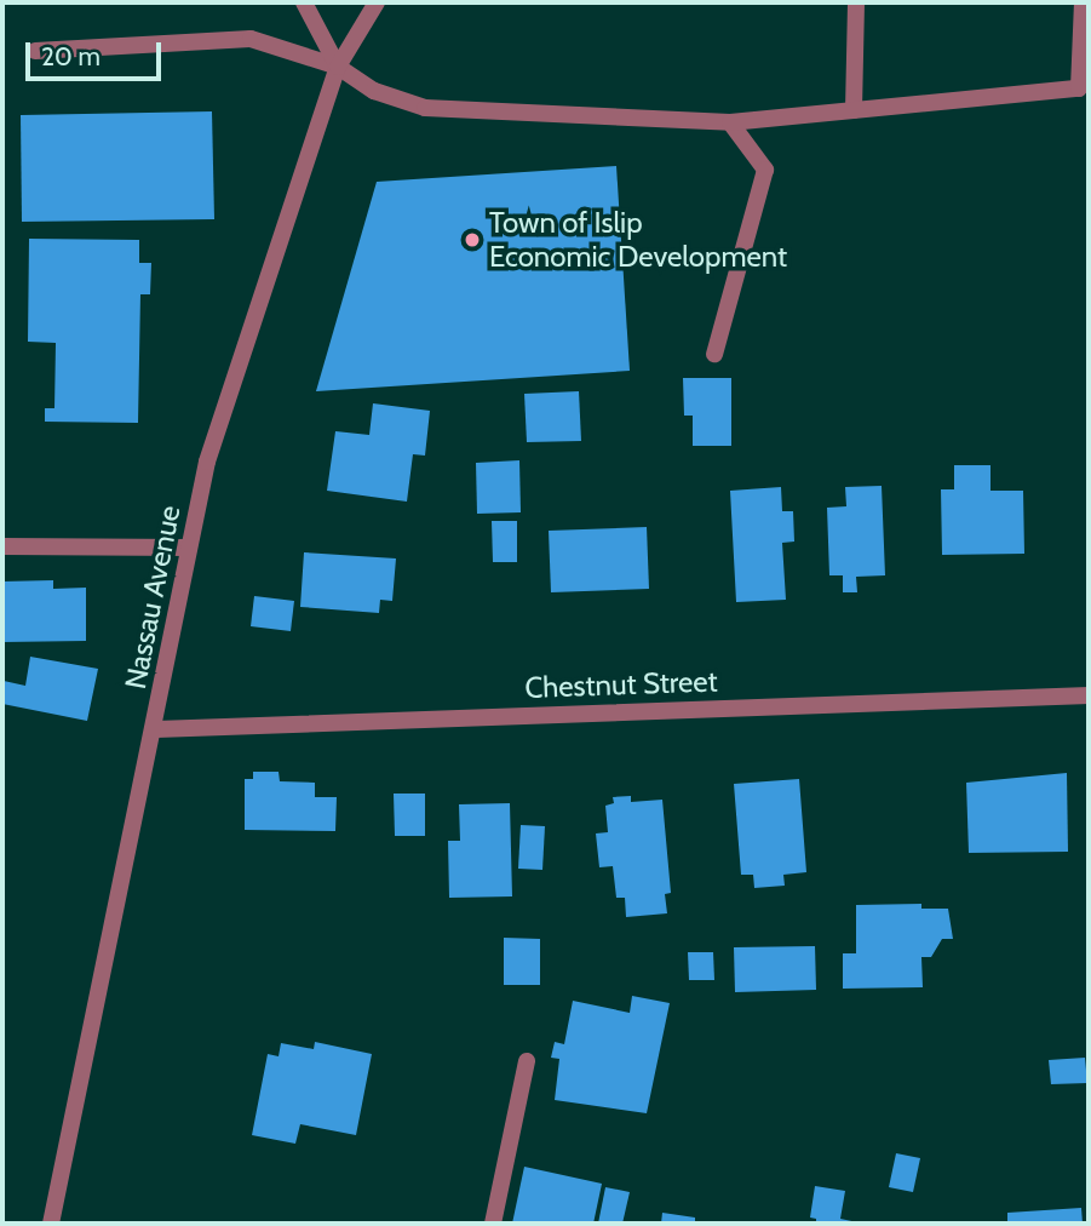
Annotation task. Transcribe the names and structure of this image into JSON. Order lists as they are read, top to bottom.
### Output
{
  "streets": {
    "street": ["Nassau Avenue", "Chestnut Street"]
  },
  "crossings": [
    ["Nassau Avenue", "Chestnut Street"]
  ],
  "places": ["Town of Islip Economic Development"],
  "scale_bar": "20 m"
}
